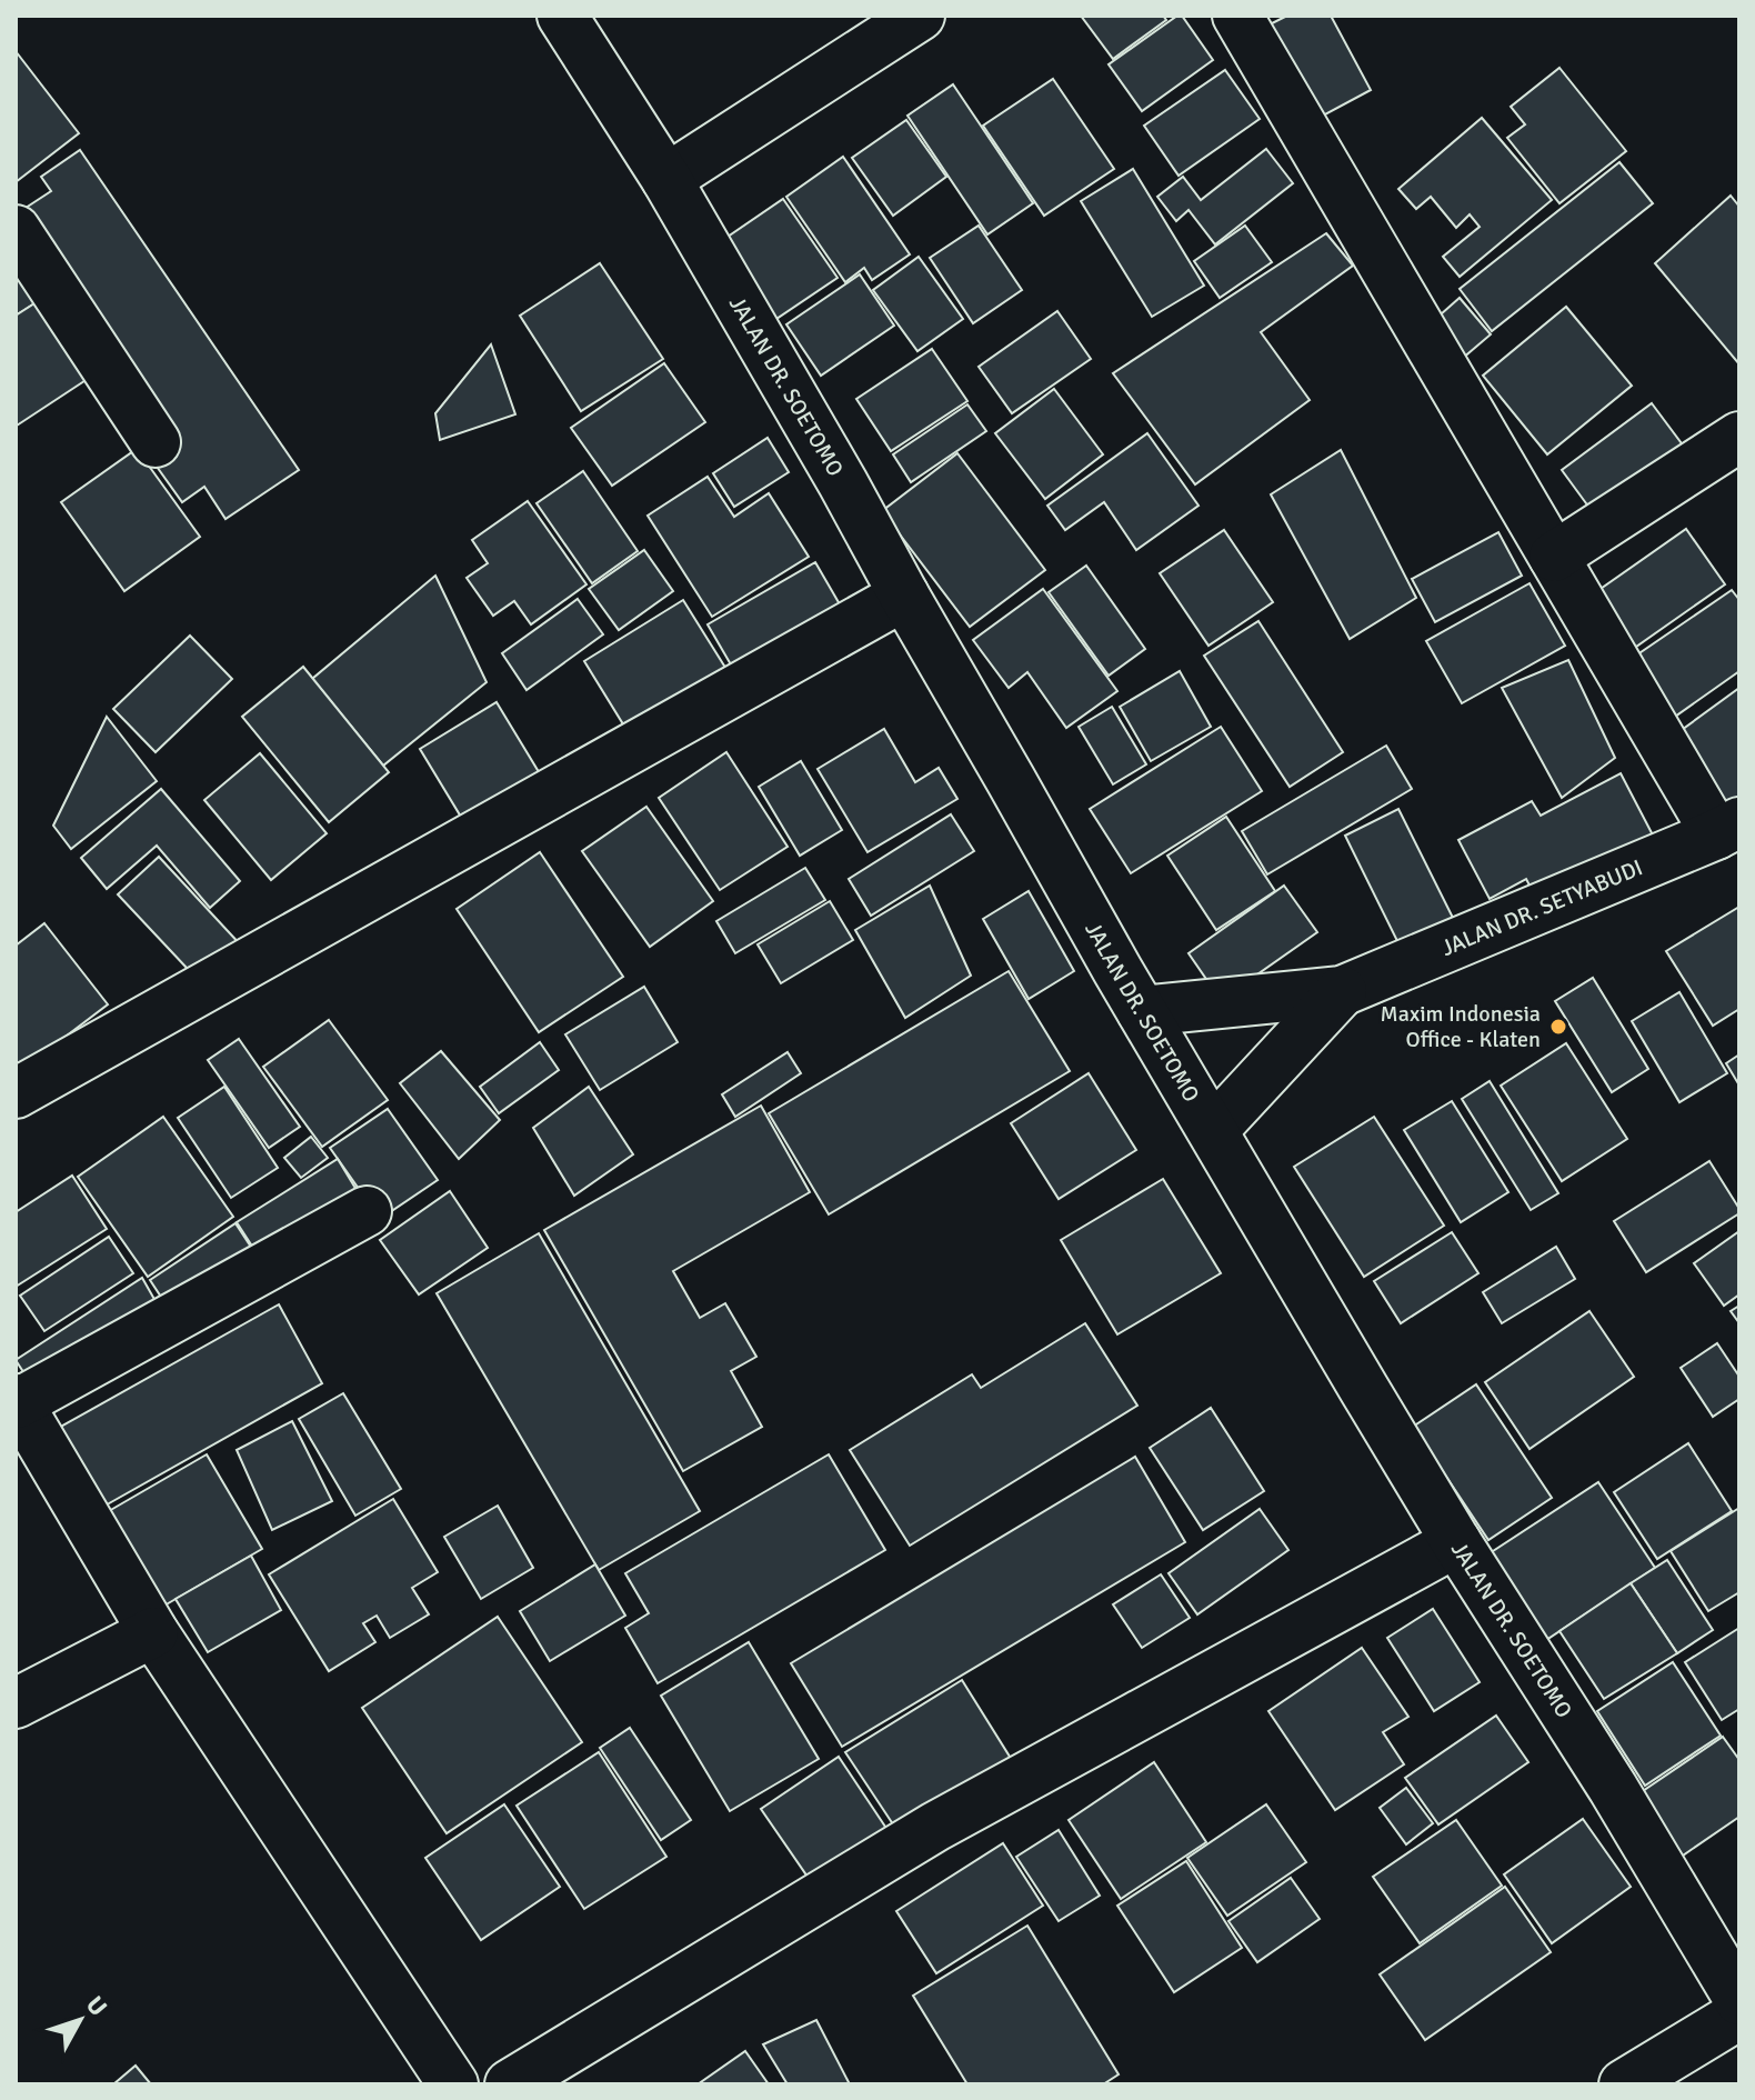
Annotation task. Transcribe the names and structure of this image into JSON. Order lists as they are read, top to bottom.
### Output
{
  "streets": {
    "street": ["JALAN DR. SOETOMO", "JALAN DR. SETYABUDI"]
  },
  "crossings": [
    ["JALAN DR. SOETOMO", "JALAN DR. SETYABUDI"]
  ],
  "places": ["Maxim Indonesia Office - Klaten"],
  "north": "top right"
}
